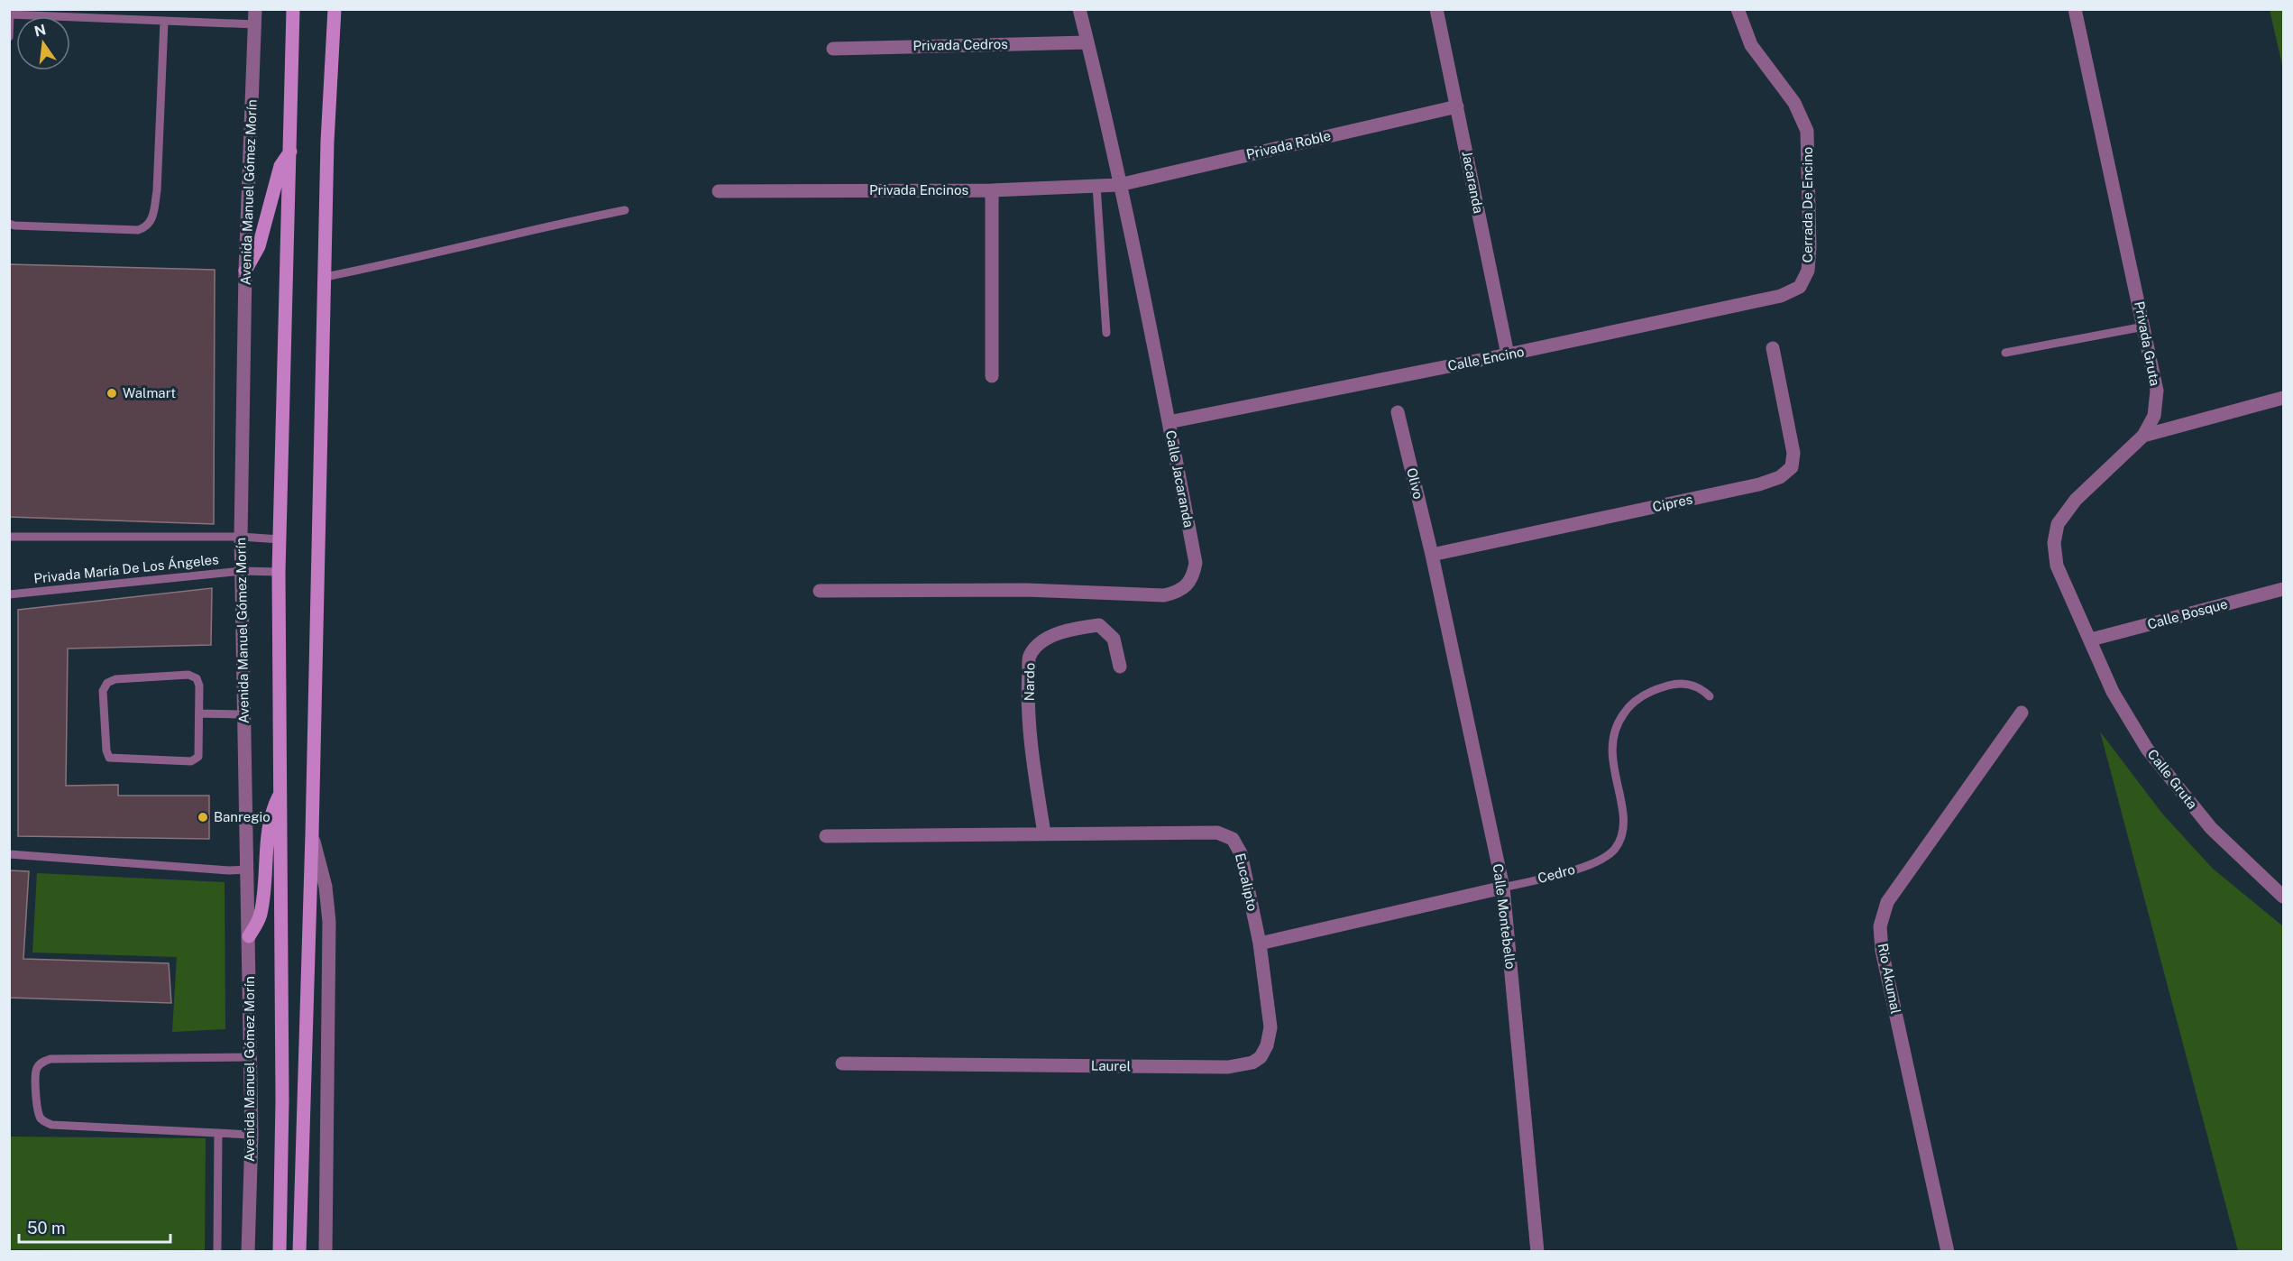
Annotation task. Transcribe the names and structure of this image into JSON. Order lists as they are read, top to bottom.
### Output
{
  "streets": {
    "street": [
      "Privada Cedros",
      "Privada Roble",
      "Jacaranda",
      "Privada Encinos",
      "Avenida Manuel Gómez Morín",
      "Cerrada De Encino",
      "Privada Gruta",
      "Calle Encino",
      "Calle Jacaranda",
      "Olivo",
      "Cipres",
      "Calle Bosque",
      "Nardo",
      "Calle Gruta",
      "Cedro",
      "Eucalipto",
      "Calle Montebello",
      "Rio Akumal",
      "Laurel"
    ],
    "lane": ["Privada María De Los Ángeles"]
  },
  "crossings": [
    ["Privada Cedros", "Calle Jacaranda"],
    ["Privada Roble", "Jacaranda"],
    ["Privada Roble", "Privada Encinos"],
    ["Privada Roble", "Calle Jacaranda"],
    ["Jacaranda", "Calle Encino"],
    ["Privada Encinos", "Calle Jacaranda"],
    ["Avenida Manuel Gómez Morín", "Privada María De Los Ángeles"],
    ["Cerrada De Encino", "Calle Encino"],
    ["Privada Gruta", "Calle Bosque"],
    ["Privada Gruta", "Calle Gruta"],
    ["Calle Encino", "Calle Jacaranda"],
    ["Olivo", "Cipres"],
    ["Olivo", "Calle Montebello"],
    ["Cipres", "Calle Montebello"],
    ["Calle Bosque", "Calle Gruta"],
    ["Nardo", "Eucalipto"],
    ["Cedro", "Eucalipto"],
    ["Cedro", "Calle Montebello"],
    ["Cedro", "Laurel"],
    ["Eucalipto", "Laurel"]
  ],
  "places": ["Walmart", "Banregio"],
  "scale_bar": "50 m",
  "north": "top"
}
